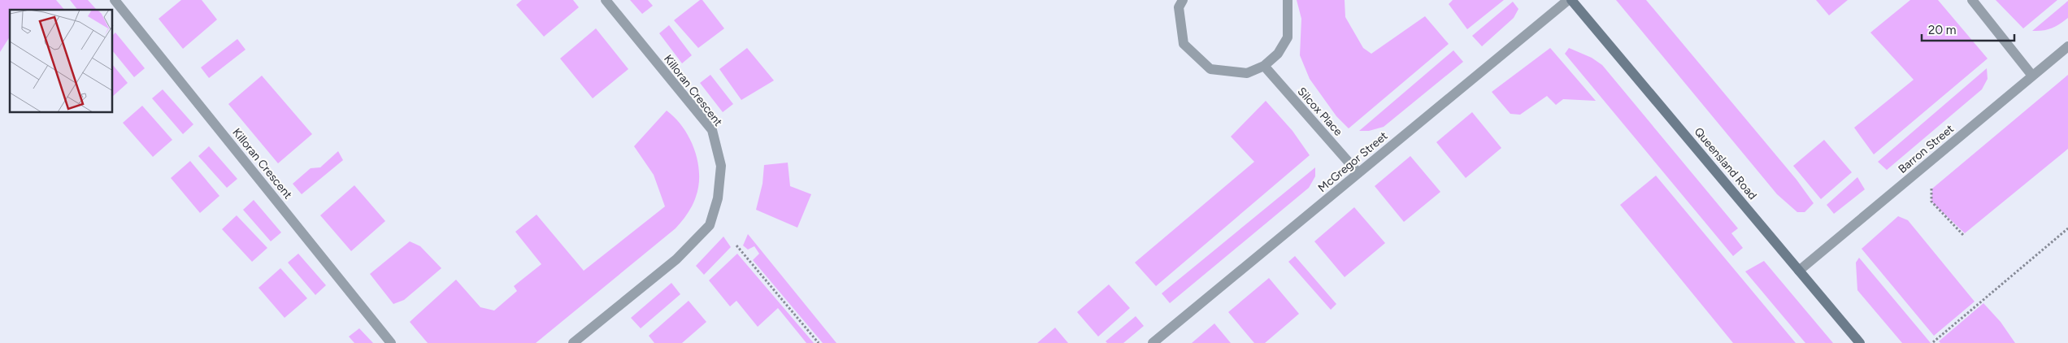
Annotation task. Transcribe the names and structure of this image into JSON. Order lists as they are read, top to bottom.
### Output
{
  "streets": {
    "street": [
      "Killoran Crescent",
      "Silcox Place",
      "Barron Street",
      "McGregor Street",
      "Queensland Road"
    ]
  },
  "crossings": [
    ["Silcox Place", "McGregor Street"],
    ["Barron Street", "Queensland Road"]
  ],
  "scale_bar": "20 m"
}
